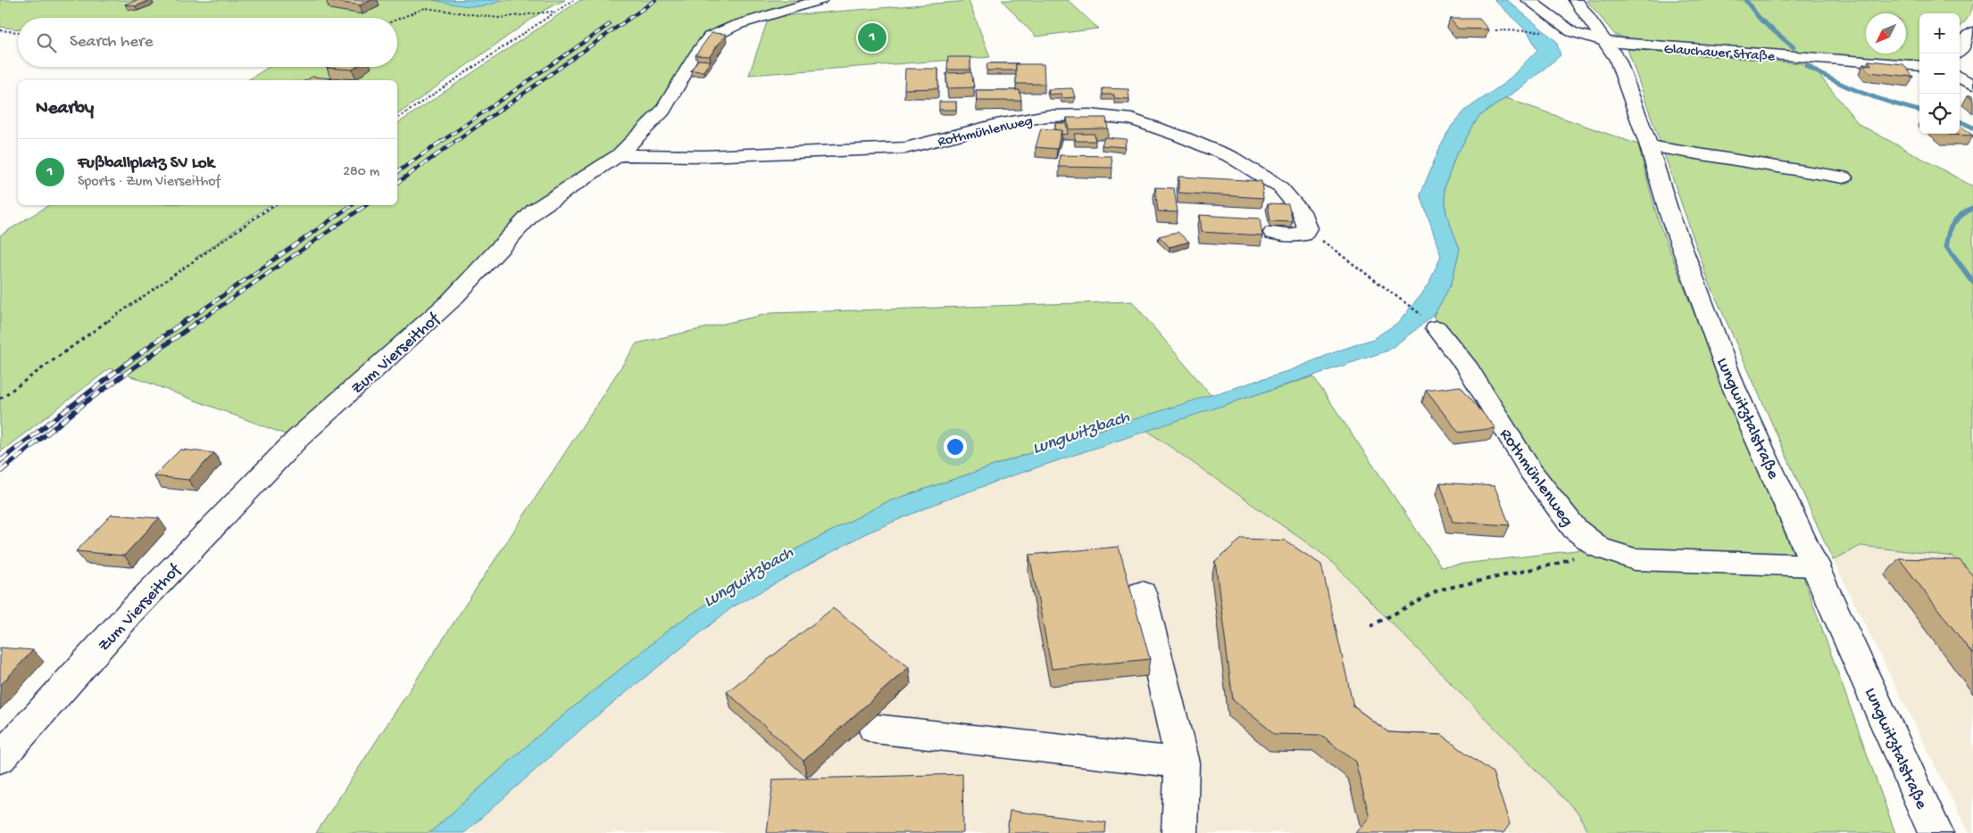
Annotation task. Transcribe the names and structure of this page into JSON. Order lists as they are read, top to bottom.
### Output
{
  "streets": {
    "street": [
      "Glauchauer Straße",
      "Rothmühlenweg",
      "Zum Vierseithof",
      "Lungwitztalstraße"
    ]
  },
  "crossings": [
    ["Glauchauer Straße", "Lungwitztalstraße"],
    ["Rothmühlenweg", "Zum Vierseithof"],
    ["Rothmühlenweg", "Lungwitztalstraße"]
  ],
  "water": ["Lungwitzbach"],
  "north": "bottom left",
  "page": {
    "map_buttons": ["+", "−"],
    "search": "Search here",
    "pins": "1",
    "heading": "Nearby",
    "list": [
      {
        "mark": "1",
        "name": "Fußballplatz SV Lok",
        "note": "Sports · Zum Vierseithof",
        "value": "280 m"
      }
    ]
  }
}
